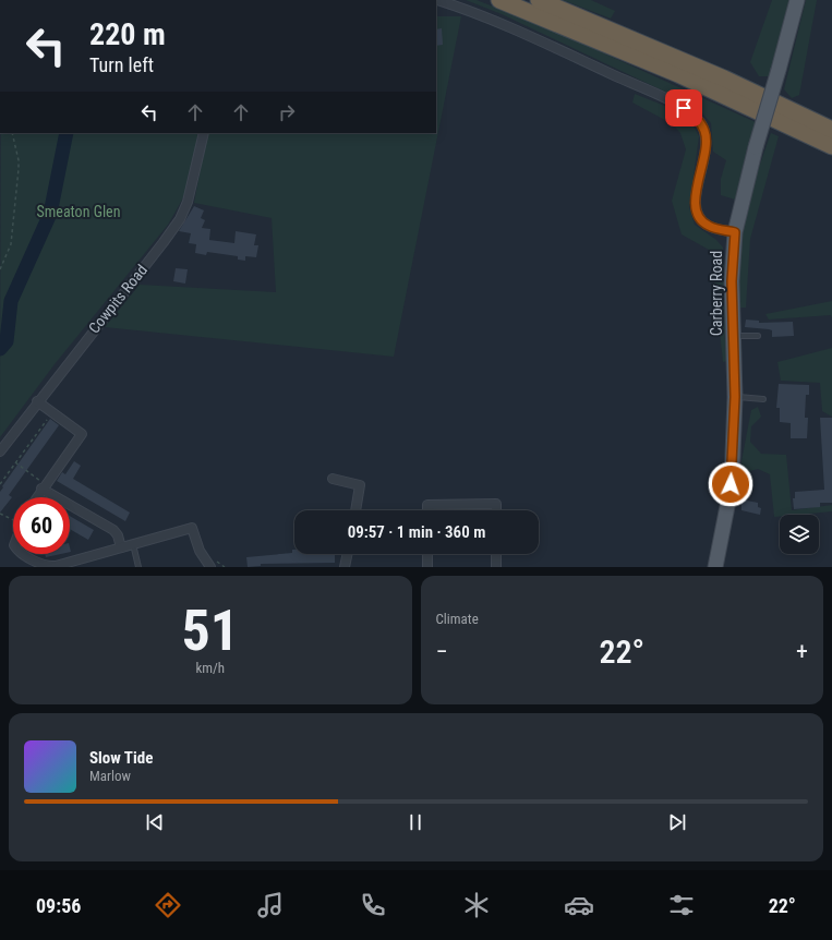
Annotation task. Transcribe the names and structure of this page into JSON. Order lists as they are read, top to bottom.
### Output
{
  "streets": {
    "main road": ["Carberry Road"],
    "street": ["Cowpits Road"]
  },
  "parks": ["Smeaton Glen"],
  "page": {
    "turn": ["220 m", "Turn left"],
    "limit": "60",
    "trip": "09:57 · 1 min · 360 m",
    "tile": [
      ["51", "km/h"],
      "Climate"
    ],
    "heat": ["−", "22°", "+"],
    "song": ["Slow Tide", "Marlow"],
    "tabs": ["09:56", "22°"]
  }
}
